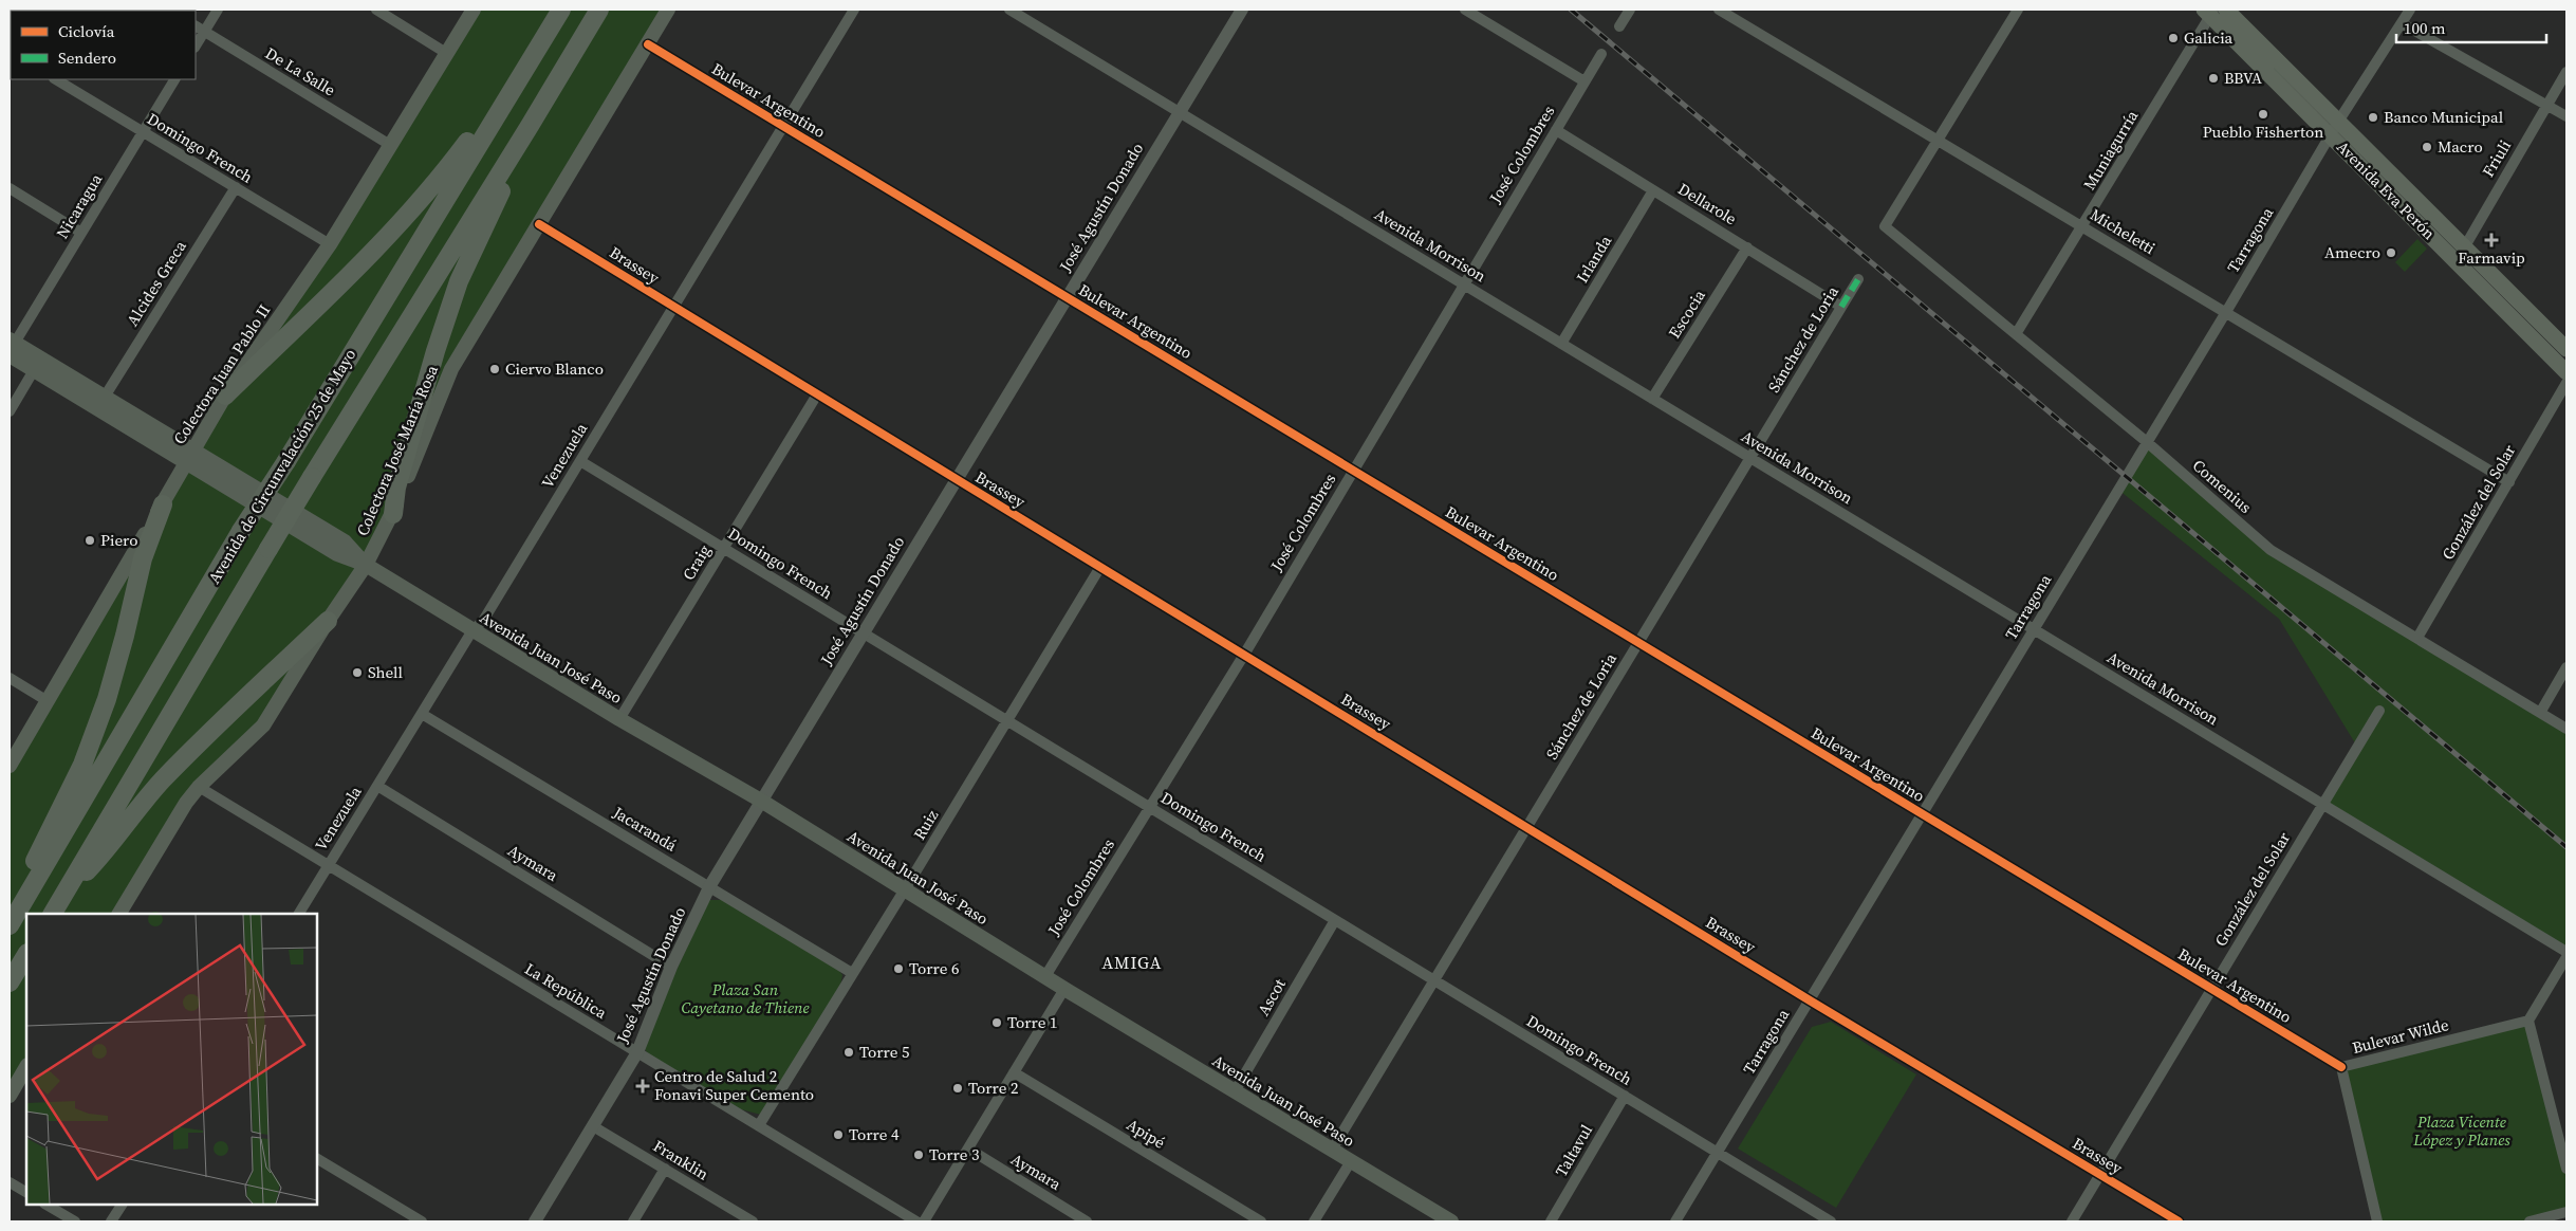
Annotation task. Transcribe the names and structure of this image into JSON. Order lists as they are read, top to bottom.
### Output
{
  "streets": {
    "highway": ["Avenida de Circunvalación 25 de Mayo"],
    "main road": [
      "Avenida Eva Perón",
      "Colectora Juan Pablo II",
      "Colectora José María Rosa",
      "Avenida Juan José Paso"
    ],
    "street": [
      "De La Salle",
      "Bulevar Argentino",
      "Domingo French",
      "Muniagurría",
      "José Colombres",
      "Friuli",
      "Dellarole",
      "Nicaragua",
      "José Agustín Donado",
      "Micheletti",
      "Tarragona",
      "Avenida Morrison",
      "Irlanda",
      "Brassey",
      "Alcides Greca",
      "Escocia",
      "Sánchez de Loria",
      "Venezuela",
      "Comenius",
      "González del Solar",
      "Craig",
      "Ruiz",
      "Jacarandá",
      "Aymara",
      "La República",
      "Ascot",
      "Bulevar Wilde",
      "Apipé",
      "Taltavul",
      "Franklin"
    ]
  },
  "crossings": [
    ["De La Salle", "Colectora Juan Pablo II"],
    ["Bulevar Argentino", "José Colombres"],
    ["Bulevar Argentino", "José Agustín Donado"],
    ["Bulevar Argentino", "Tarragona"],
    ["Bulevar Argentino", "Sánchez de Loria"],
    ["Bulevar Argentino", "Colectora José María Rosa"],
    ["Bulevar Argentino", "Venezuela"],
    ["Bulevar Argentino", "González del Solar"],
    ["Bulevar Argentino", "Bulevar Wilde"],
    ["Domingo French", "José Colombres"],
    ["Domingo French", "Nicaragua"],
    ["Domingo French", "José Agustín Donado"],
    ["Domingo French", "Tarragona"],
    ["Domingo French", "Alcides Greca"],
    ["Domingo French", "Sánchez de Loria"],
    ["Domingo French", "Colectora Juan Pablo II"],
    ["Domingo French", "Venezuela"],
    ["Domingo French", "Craig"],
    ["Domingo French", "Ruiz"],
    ["Domingo French", "Ascot"],
    ["Domingo French", "Taltavul"],
    ["Muniagurría", "Avenida Eva Perón"],
    ["Muniagurría", "Micheletti"],
    ["Muniagurría", "Comenius"],
    ["José Colombres", "Dellarole"],
    ["José Colombres", "Avenida Morrison"],
    ["José Colombres", "Brassey"],
    ["José Colombres", "Avenida Juan José Paso"],
    ["Friuli", "Avenida Eva Perón"],
    ["Avenida Eva Perón", "Tarragona"],
    ["Dellarole", "Irlanda"],
    ["Dellarole", "Escocia"],
    ["Dellarole", "Sánchez de Loria"],
    ["Nicaragua", "Avenida Juan José Paso"],
    ["José Agustín Donado", "Avenida Morrison"],
    ["José Agustín Donado", "Brassey"],
    ["José Agustín Donado", "Avenida Juan José Paso"],
    ["José Agustín Donado", "Jacarandá"],
    ["José Agustín Donado", "Aymara"],
    ["José Agustín Donado", "La República"],
    ["José Agustín Donado", "Franklin"],
    ["Micheletti", "Tarragona"],
    ["Micheletti", "Comenius"],
    ["Micheletti", "González del Solar"],
    ["Tarragona", "Avenida Morrison"],
    ["Tarragona", "Brassey"],
    ["Tarragona", "Comenius"],
    ["Avenida Morrison", "Irlanda"],
    ["Avenida Morrison", "Escocia"],
    ["Avenida Morrison", "Sánchez de Loria"],
    ["Avenida Morrison", "González del Solar"],
    ["Brassey", "Sánchez de Loria"],
    ["Brassey", "Colectora José María Rosa"],
    ["Brassey", "Venezuela"],
    ["Brassey", "González del Solar"],
    ["Brassey", "Craig"],
    ["Brassey", "Ruiz"],
    ["Alcides Greca", "Avenida Juan José Paso"],
    ["Sánchez de Loria", "Avenida Juan José Paso"],
    ["Colectora Juan Pablo II", "Avenida Juan José Paso"],
    ["Colectora José María Rosa", "Avenida Juan José Paso"],
    ["Colectora José María Rosa", "La República"],
    ["Venezuela", "Avenida Juan José Paso"],
    ["Venezuela", "Jacarandá"],
    ["Venezuela", "Aymara"],
    ["Venezuela", "La República"],
    ["Comenius", "González del Solar"],
    ["Craig", "Avenida Juan José Paso"],
    ["Avenida Juan José Paso", "Ruiz"],
    ["Avenida Juan José Paso", "Ascot"],
    ["Ruiz", "Jacarandá"],
    ["Ruiz", "La República"]
  ],
  "districts": ["AMIGA"],
  "parks": ["Plaza San Cayetano de Thiene", "Plaza Vicente López y Planes"],
  "places": {
    "other": [
      "Galicia",
      "BBVA",
      "Pueblo Fisherton",
      "Banco Municipal",
      "Macro",
      "Amecro",
      "Ciervo Blanco",
      "Piero",
      "Shell",
      "Torre 6",
      "Torre 1",
      "Torre 5",
      "Torre 2",
      "Torre 4",
      "Torre 3"
    ],
    "health": ["Farmavip", "Centro de Salud 2 Fonavi Super Cemento"]
  },
  "legend": ["Ciclovía", "Sendero"],
  "scale_bar": "100 m"
}
